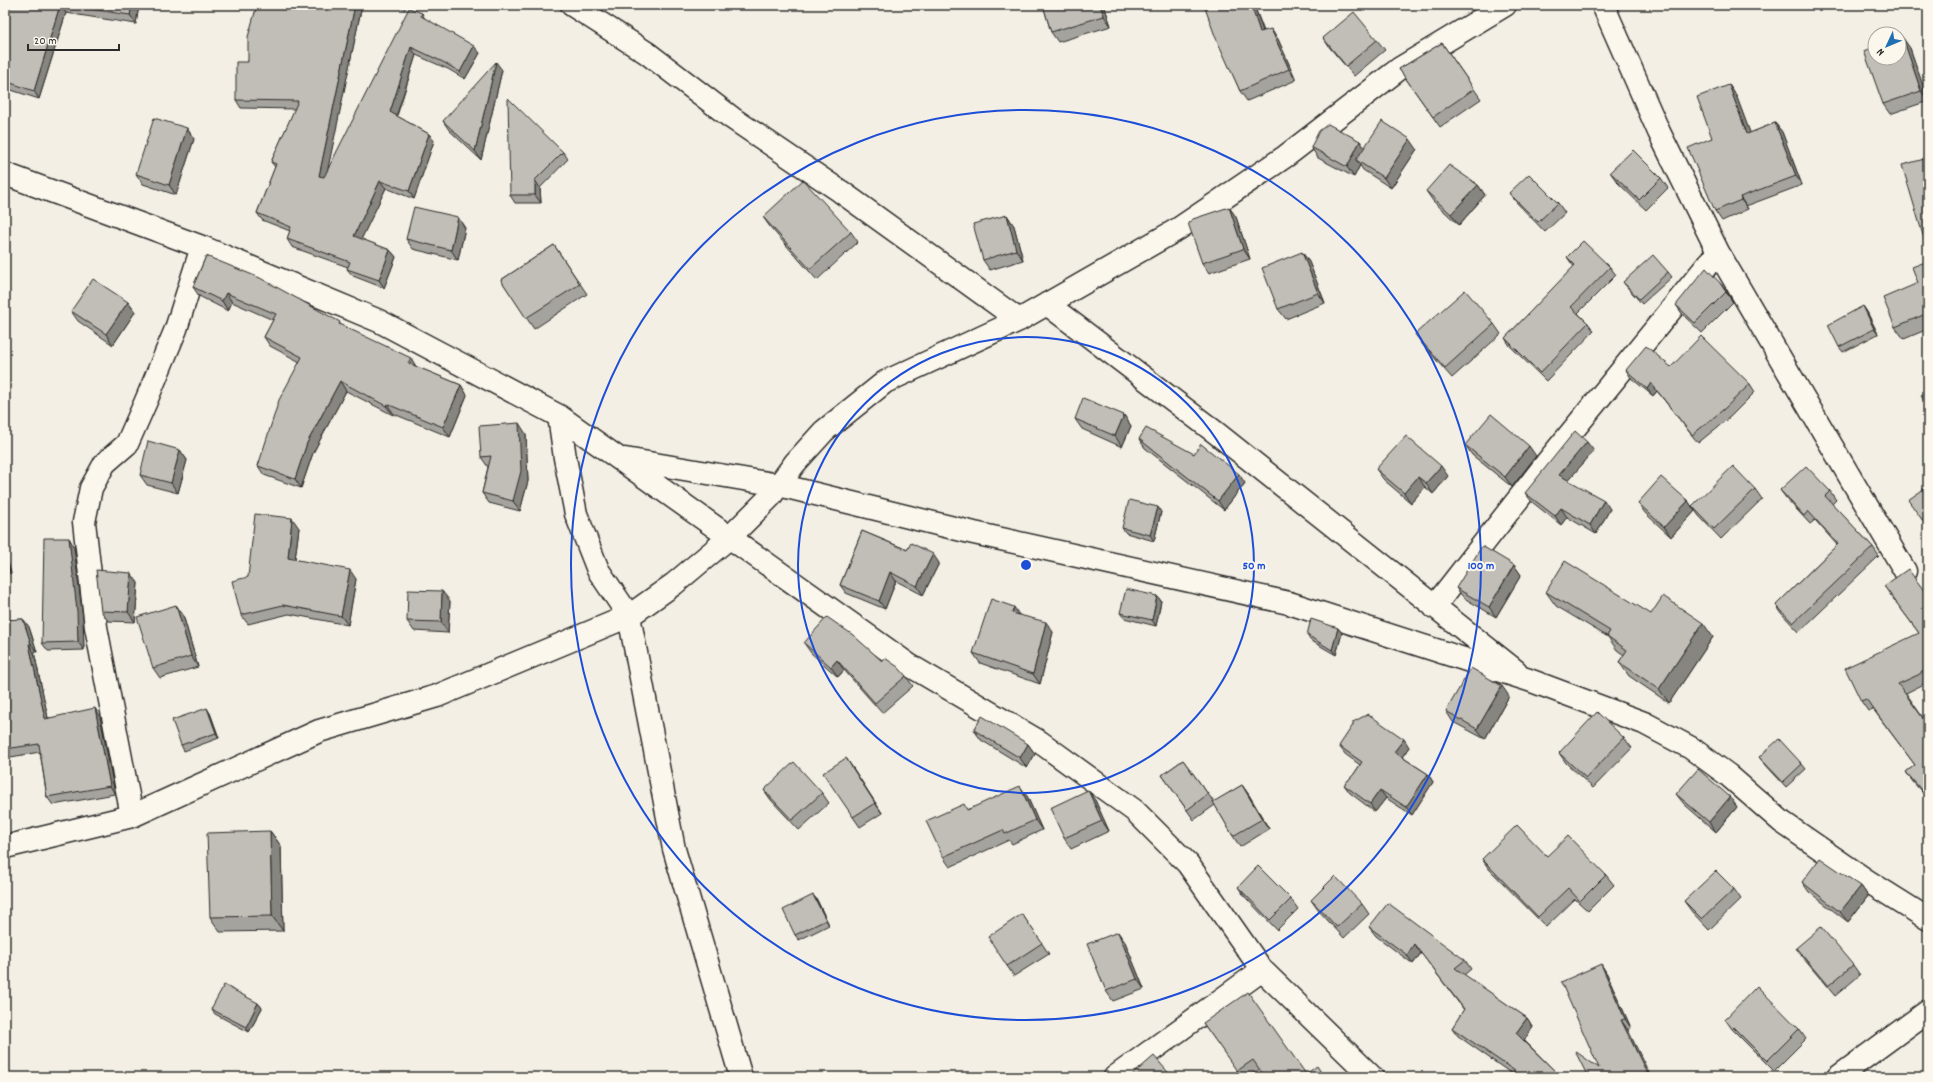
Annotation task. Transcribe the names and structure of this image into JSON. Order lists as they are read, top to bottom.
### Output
{
  "scale_bar": "20 m",
  "north": "bottom left",
  "rings": ["50 m", "100 m"]
}
